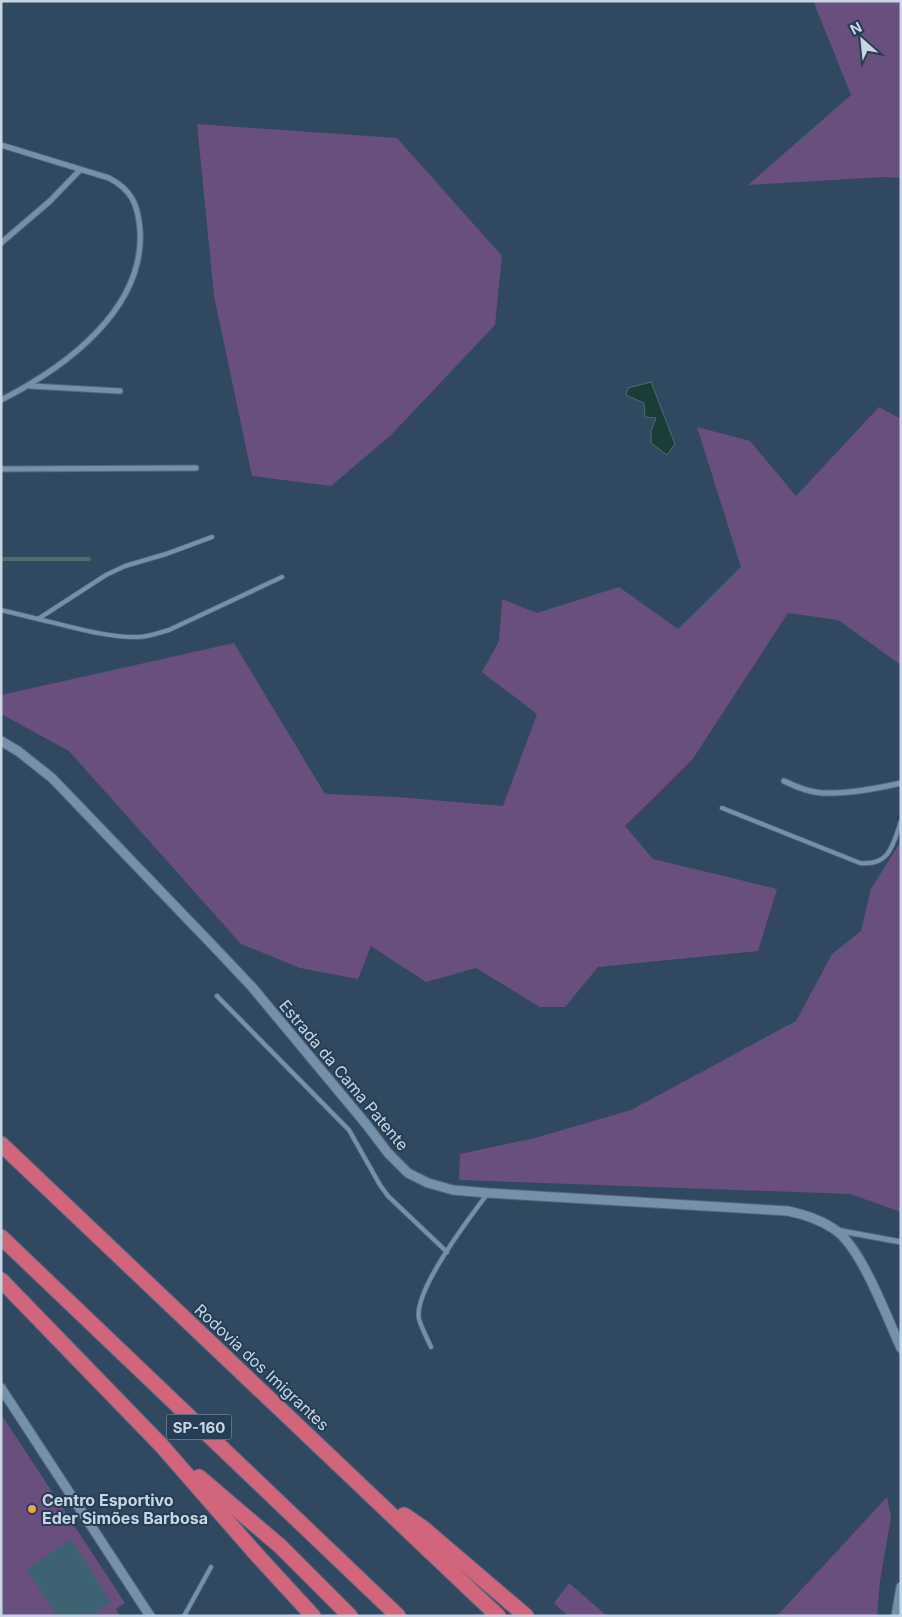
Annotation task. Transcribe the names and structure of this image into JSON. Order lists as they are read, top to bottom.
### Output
{
  "streets": {
    "highway": ["Rodovia dos Imigrantes", "SP-160"],
    "street": ["Estrada da Cama Patente"]
  },
  "places": ["Centro Esportivo Eder Simões Barbosa"],
  "north": "top left"
}
